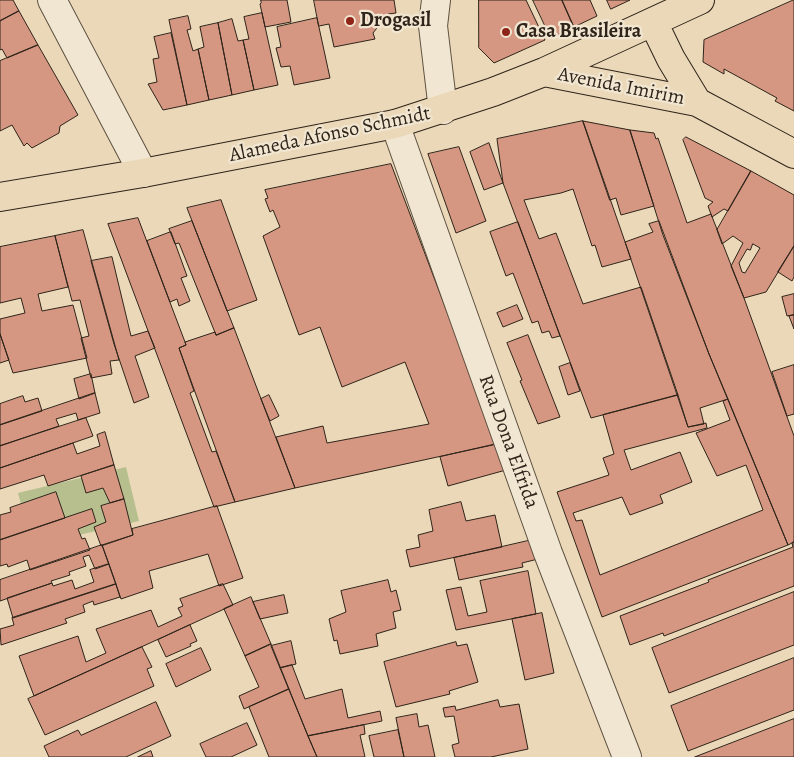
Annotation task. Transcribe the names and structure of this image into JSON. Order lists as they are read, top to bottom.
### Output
{
  "streets": {
    "main road": ["Avenida Imirim", "Alameda Afonso Schmidt"],
    "street": ["Rua Dona Elfrida"]
  },
  "crossings": [
    ["Avenida Imirim", "Alameda Afonso Schmidt"],
    ["Alameda Afonso Schmidt", "Rua Dona Elfrida"]
  ],
  "places": ["Drogasil", "Casa Brasileira"]
}
